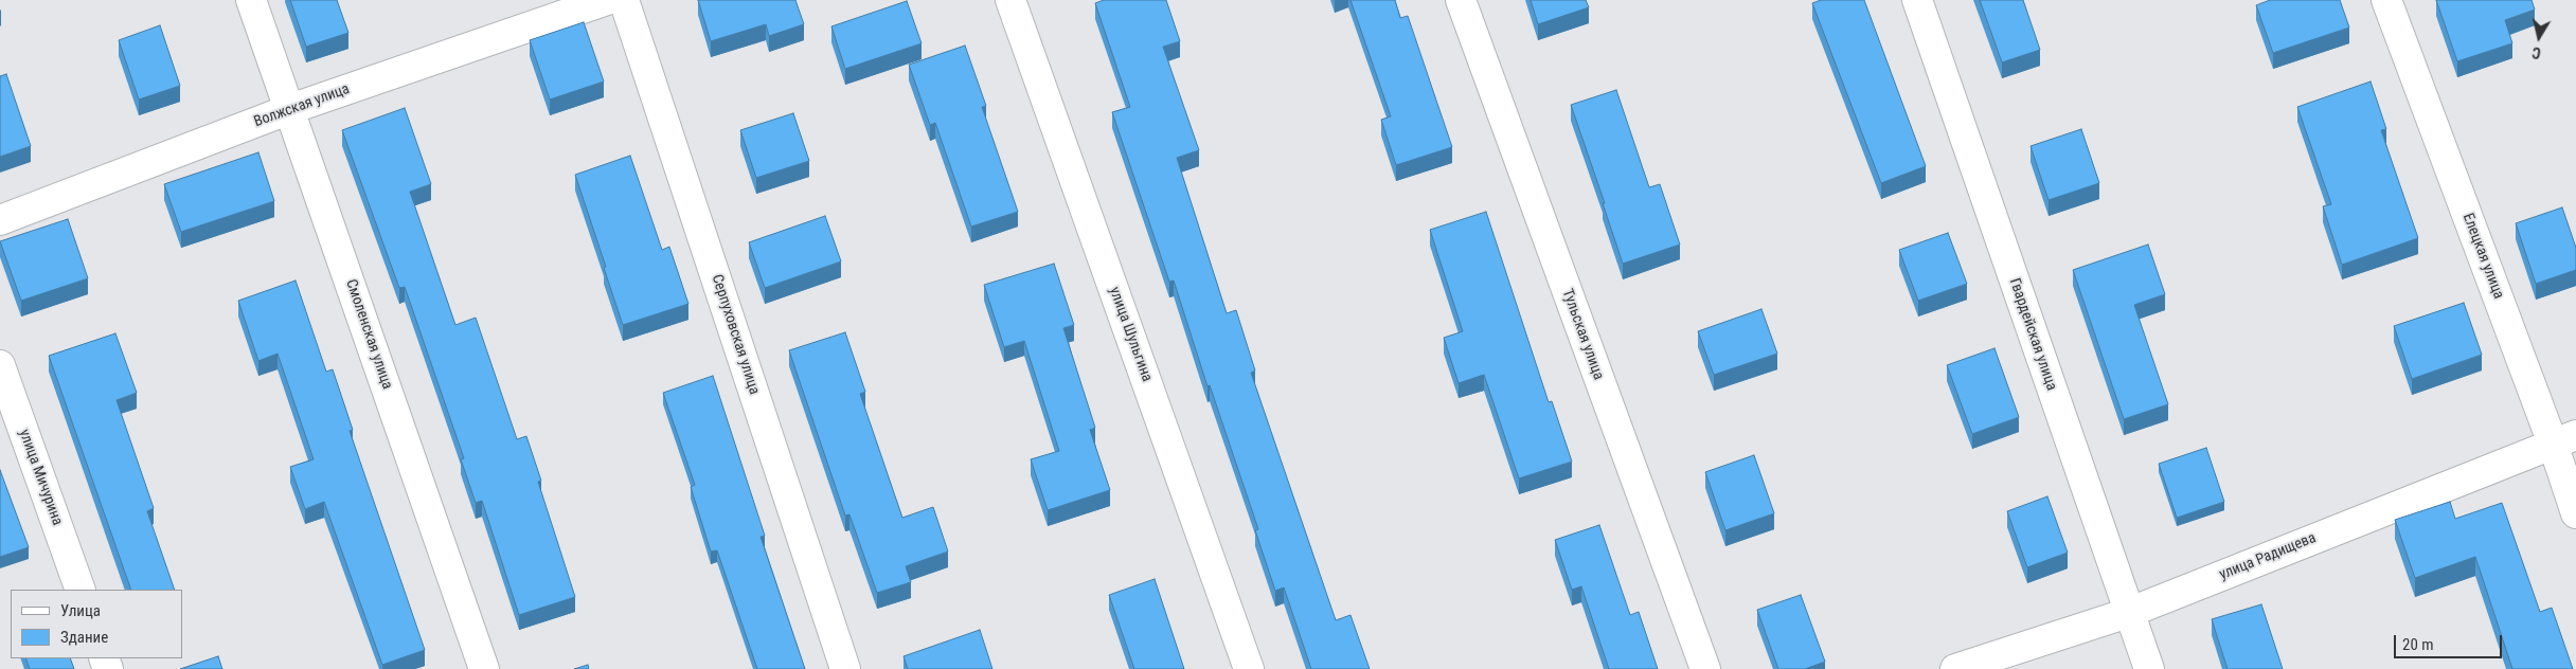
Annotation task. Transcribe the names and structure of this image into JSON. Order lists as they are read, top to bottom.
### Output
{
  "streets": {
    "street": [
      "Волжская улица",
      "Елецкая улица",
      "Смоленская улица",
      "Серпуховская улица",
      "улица Шульгина",
      "Тульская улица",
      "Гвардейская улица",
      "улица Мичурина",
      "улица Радищева"
    ]
  },
  "crossings": [
    ["Волжская улица", "Смоленская улица"],
    ["Елецкая улица", "улица Радищева"],
    ["Гвардейская улица", "улица Радищева"]
  ],
  "legend": ["Улица", "Здание"],
  "scale_bar": "20 m",
  "north": "bottom"
}
